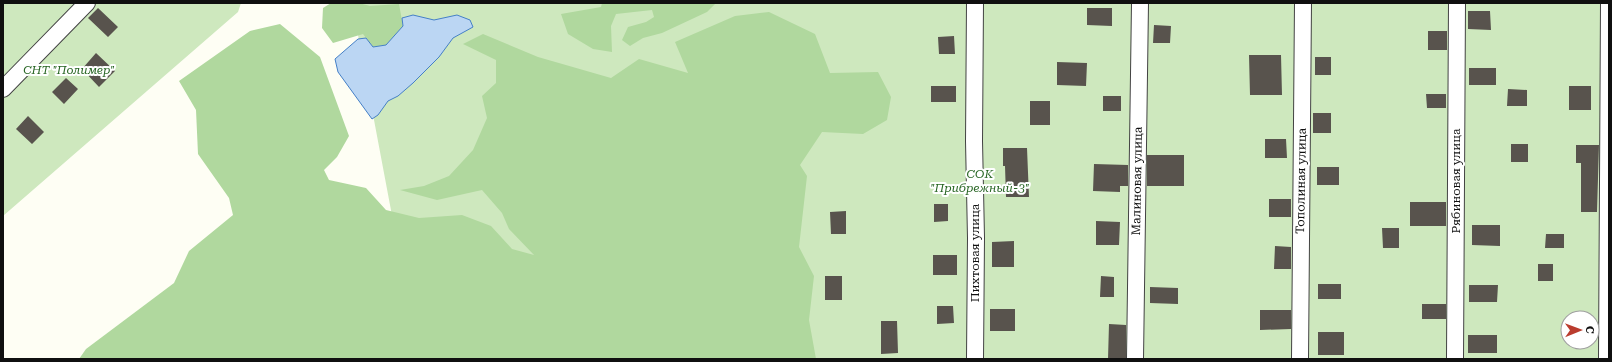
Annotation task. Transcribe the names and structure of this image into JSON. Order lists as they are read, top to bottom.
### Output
{
  "streets": {
    "street": [
      "Малиновая улица",
      "Тополиная улица",
      "Рябиновая улица",
      "Пихтовая улица"
    ]
  },
  "parks": ["СНТ \"Полимер\"", "СОК \"Прибрежный-3\""],
  "north": "right"
}
